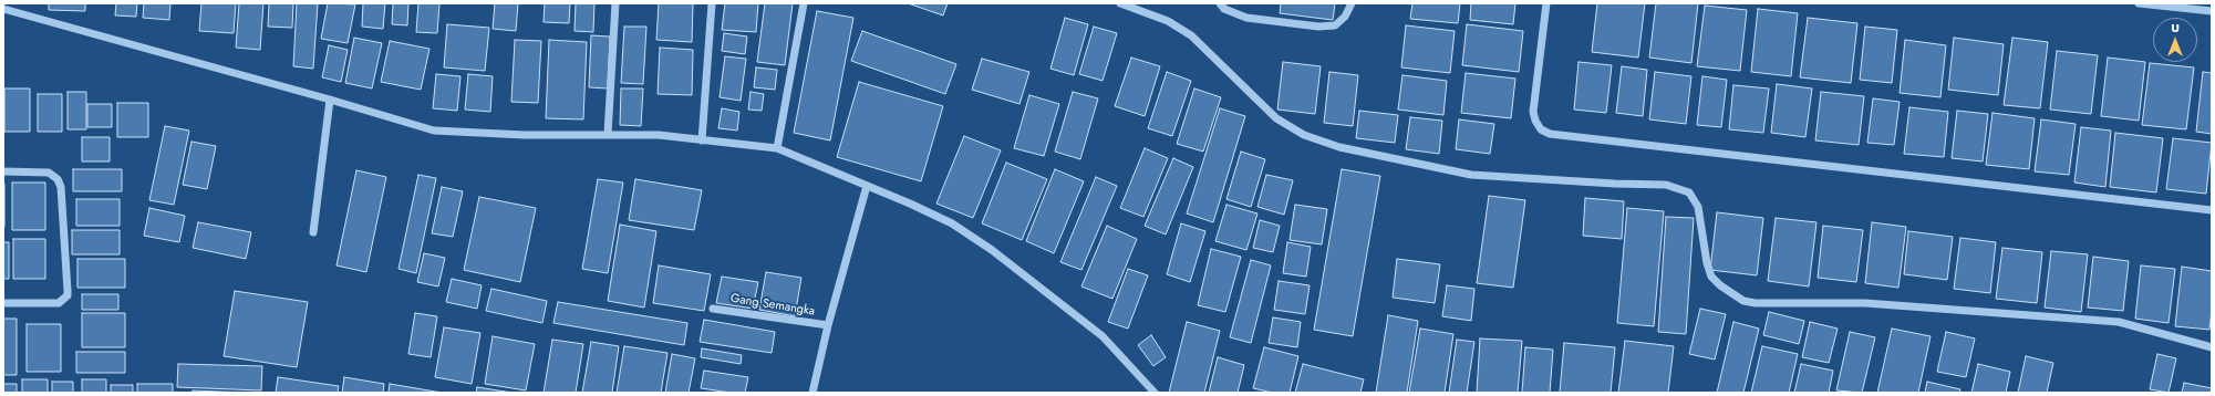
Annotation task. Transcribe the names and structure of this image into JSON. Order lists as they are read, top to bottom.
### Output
{
  "streets": {
    "street": ["Gang Semangka"]
  },
  "north": "top"
}
